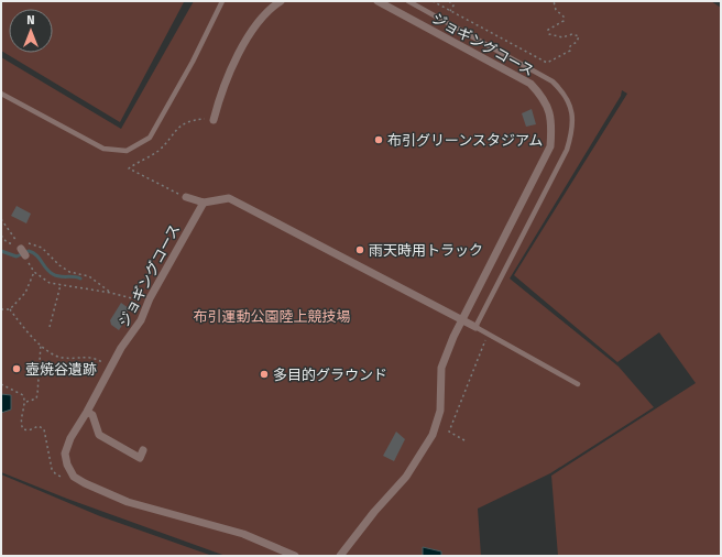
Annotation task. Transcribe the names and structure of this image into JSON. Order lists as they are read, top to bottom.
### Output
{
  "streets": {
    "street": ["ジョギングコース"]
  },
  "parks": ["布引運動公園陸上競技場"],
  "places": [
    "布引グリーンスタジアム",
    "雨天時用トラック",
    "壺焼谷遺跡",
    "多目的グラウンド"
  ],
  "north": "top"
}
